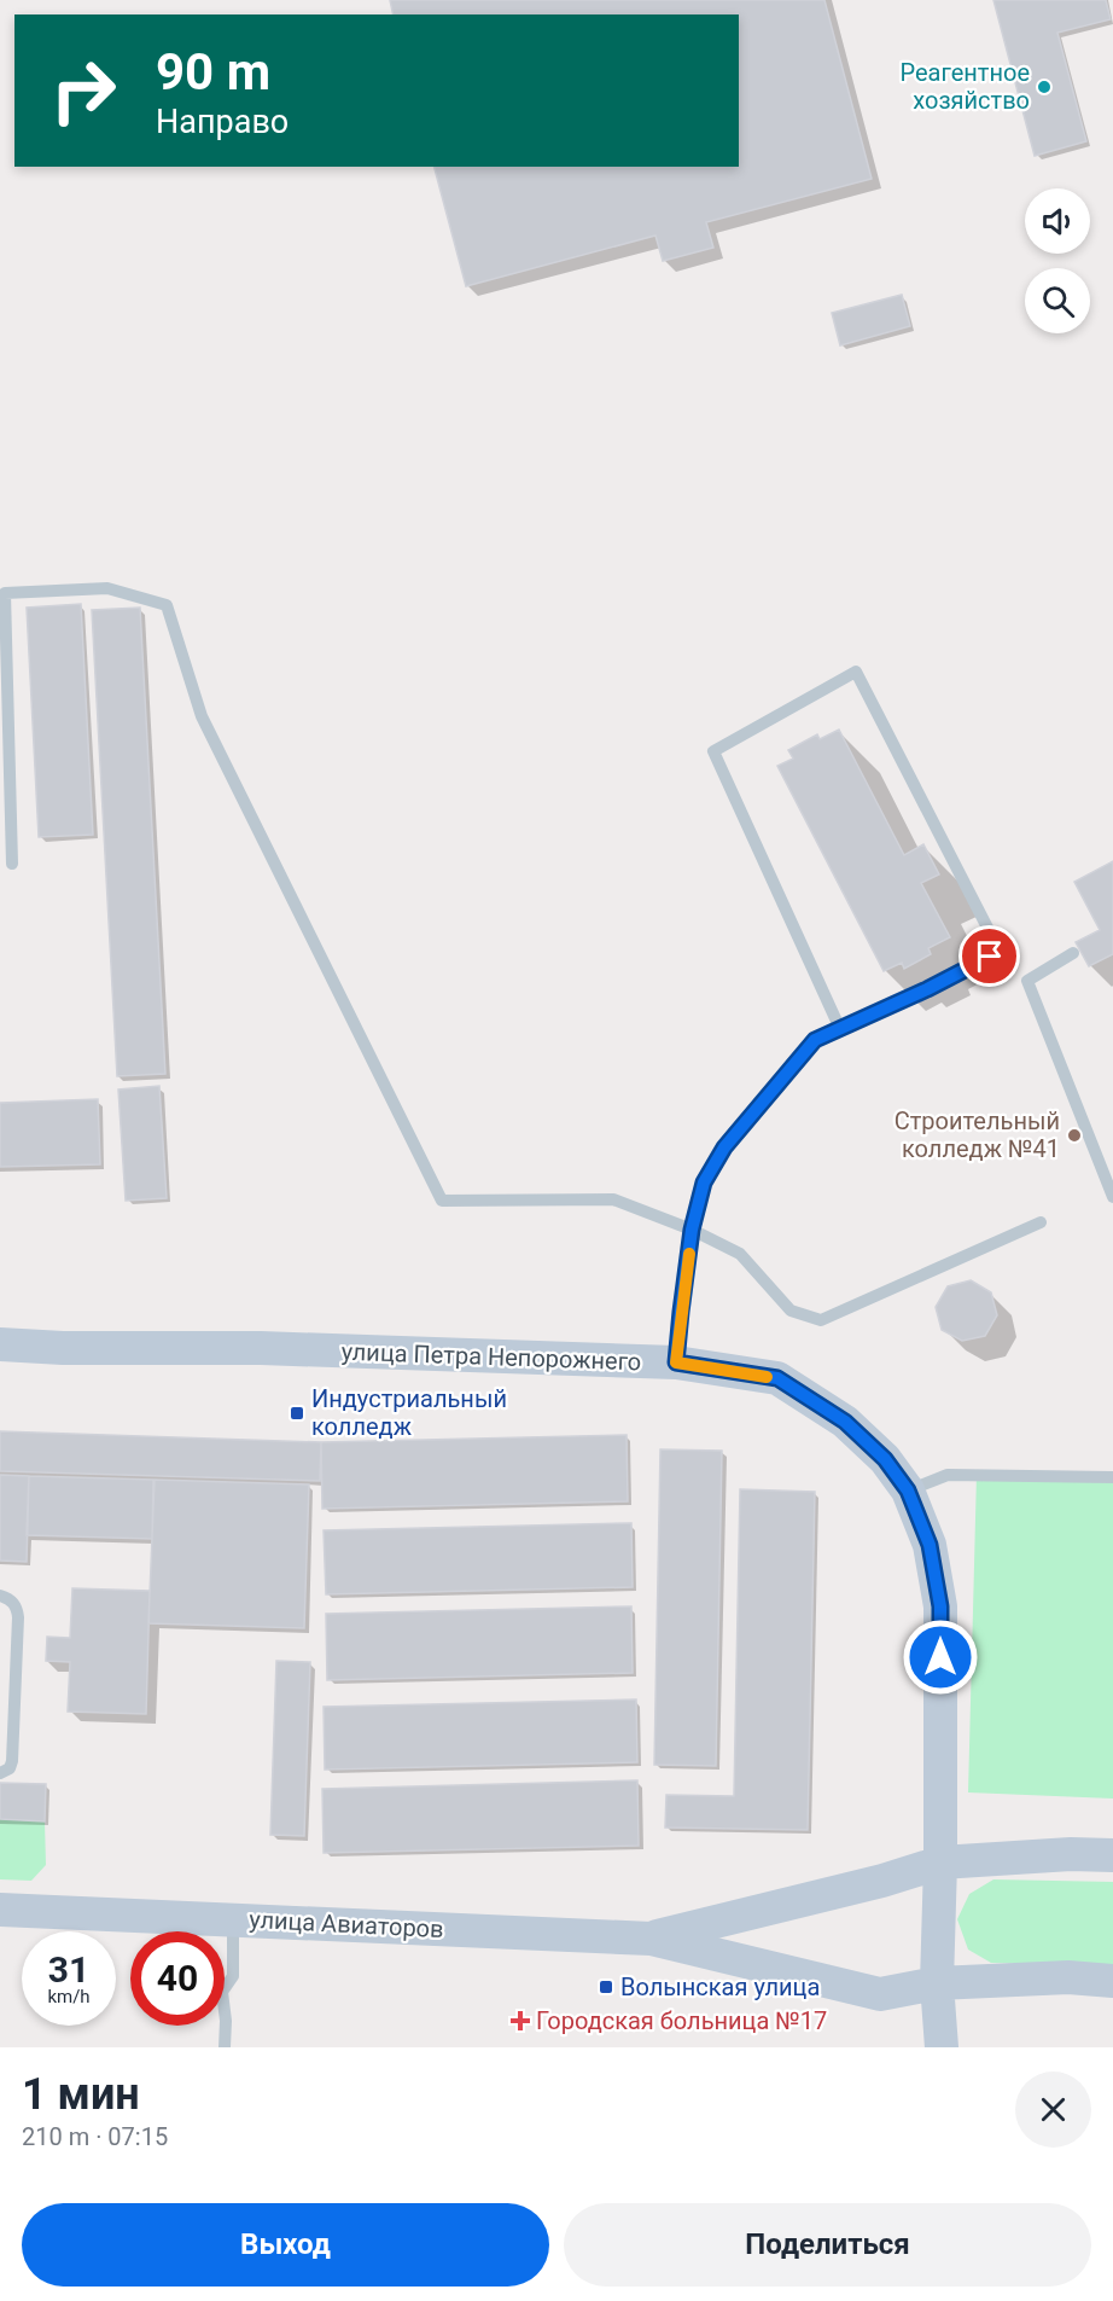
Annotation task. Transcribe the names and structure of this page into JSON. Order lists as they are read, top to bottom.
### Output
{
  "streets": {
    "street": ["улица Петра Непорожнего", "улица Авиаторов"]
  },
  "crossings": [
    ["улица Петра Непорожнего", "улица Авиаторов"]
  ],
  "places": {
    "other": ["Реагентное хозяйство", "Строительный колледж №41"],
    "transit": ["Индустриальный колледж", "Волынская улица"],
    "health": ["Городская больница №17"]
  },
  "page": {
    "turn": ["90 m", "Направо"],
    "speed": "31 km/h",
    "limit": "40",
    "heading": ["1 мин", "210 m · 07:15"],
    "buttons": ["Выход", "Поделиться"]
  }
}
